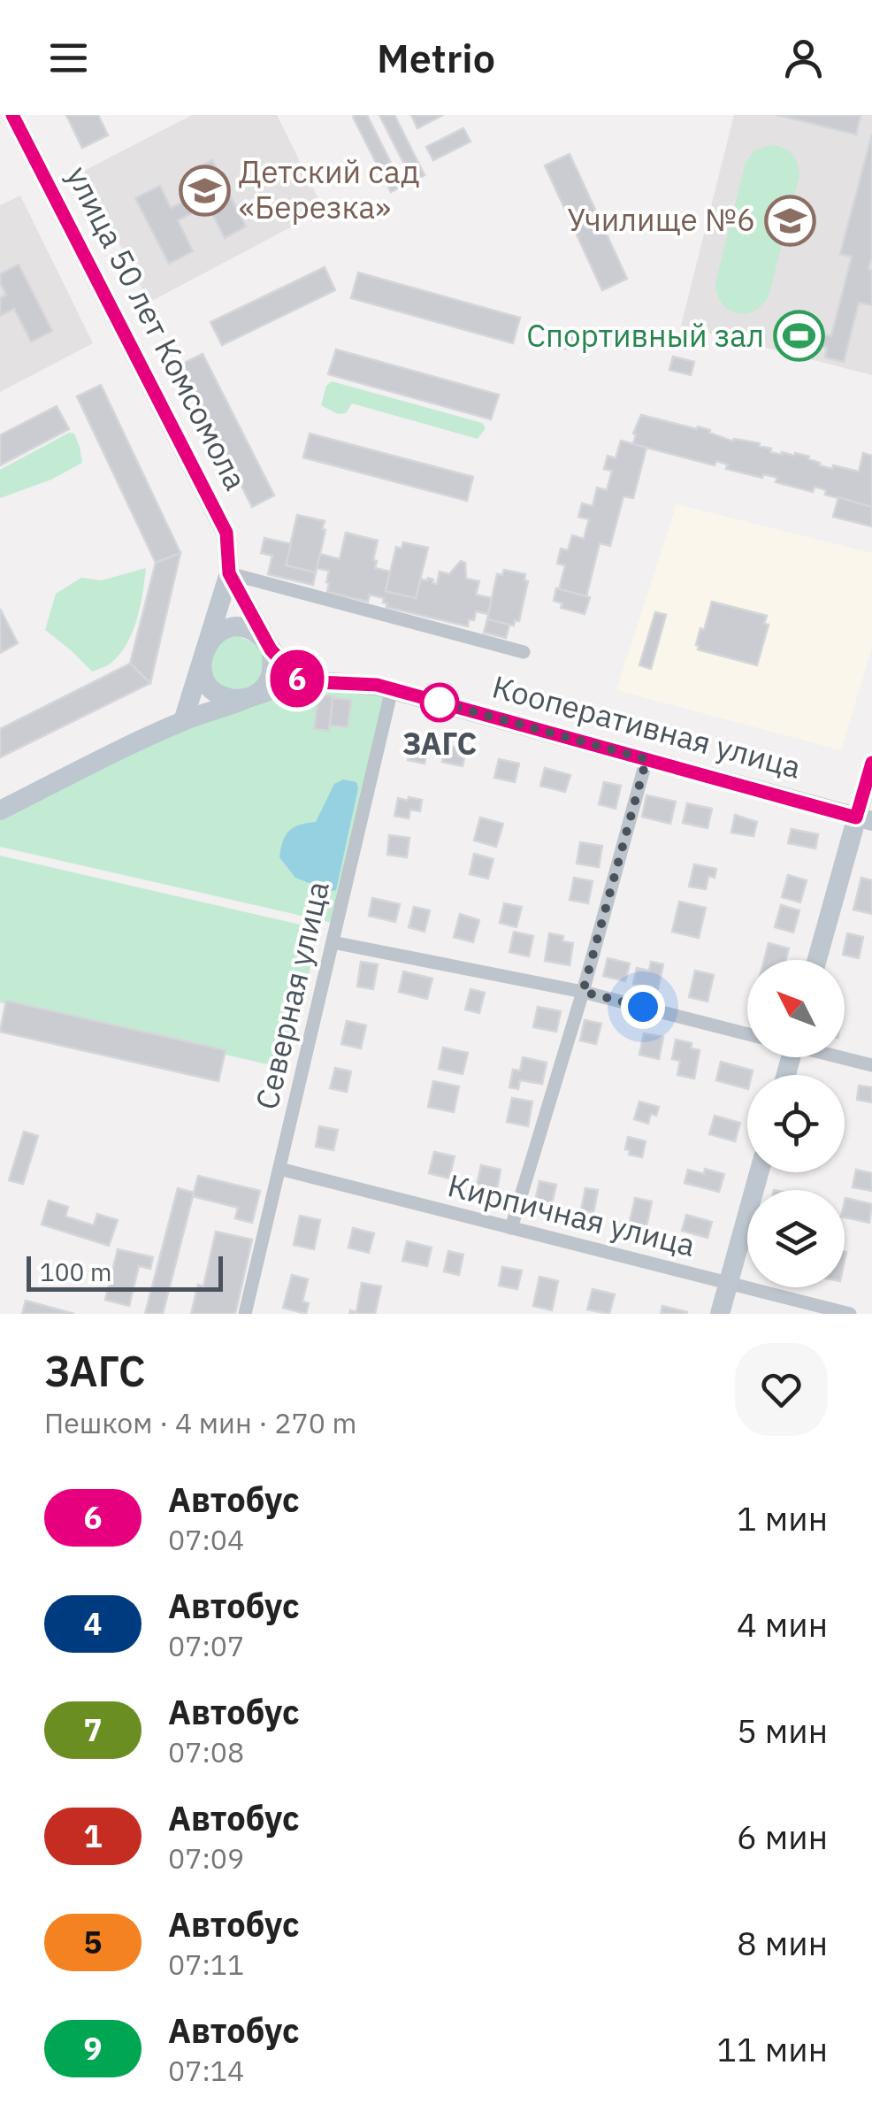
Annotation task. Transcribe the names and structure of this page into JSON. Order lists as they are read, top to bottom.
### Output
{
  "streets": {
    "main road": ["улица 50 лет Комсомола", "Кооперативная улица"],
    "street": ["Северная улица", "Кирпичная улица"]
  },
  "crossings": [
    ["Кооперативная улица", "Северная улица"],
    ["Северная улица", "Кирпичная улица"]
  ],
  "places": {
    "school or university": ["Детский сад «Березка»", "Училище №6"],
    "sports": ["Спортивный зал"],
    "other": ["ЗАГС"]
  },
  "lines": ["bus line 6"],
  "scale_bar": "100 m",
  "north": "top left",
  "page": {
    "header": "Metrio",
    "on_map": "6",
    "scale": "100 m",
    "heading": ["ЗАГС", "Пешком · 4 мин · 270 m"],
    "list": [
      {
        "mark": "6",
        "name": "Автобус",
        "note": "07:04",
        "value": "1 мин"
      },
      {
        "mark": "4",
        "name": "Автобус",
        "note": "07:07",
        "value": "4 мин"
      },
      {
        "mark": "7",
        "name": "Автобус",
        "note": "07:08",
        "value": "5 мин"
      },
      {
        "mark": "1",
        "name": "Автобус",
        "note": "07:09",
        "value": "6 мин"
      },
      {
        "mark": "5",
        "name": "Автобус",
        "note": "07:11",
        "value": "8 мин"
      },
      {
        "mark": "9",
        "name": "Автобус",
        "note": "07:14",
        "value": "11 мин"
      }
    ]
  }
}
